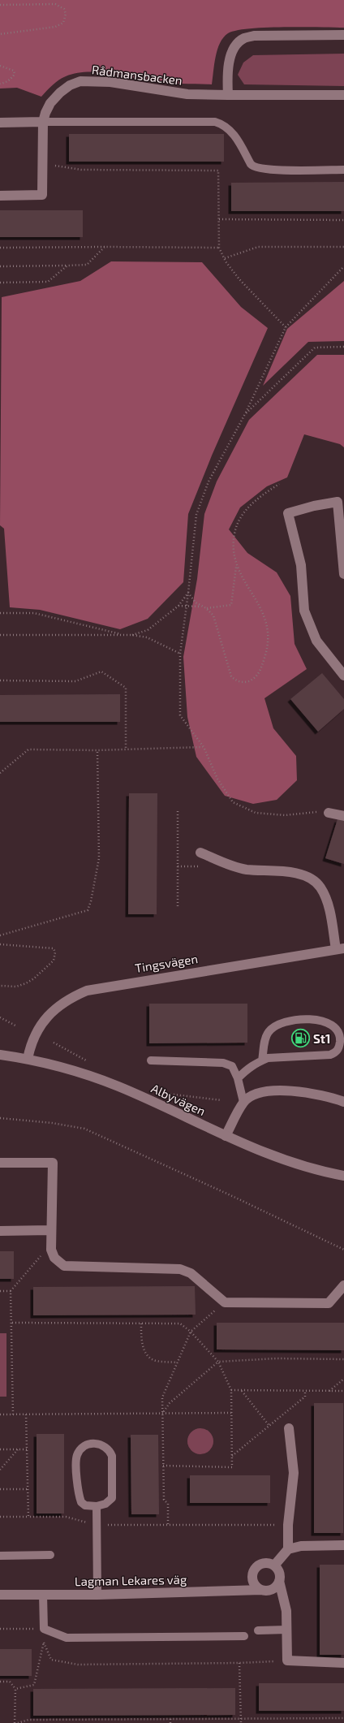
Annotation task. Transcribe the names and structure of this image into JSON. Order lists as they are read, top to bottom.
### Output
{
  "streets": {
    "street": [
      "Rådmansbacken",
      "Tingsvägen",
      "Albyvägen",
      "Lagman Lekares väg"
    ]
  },
  "crossings": [
    ["Tingsvägen", "Albyvägen"]
  ],
  "places": {
    "fuel station": ["St1"]
  }
}
